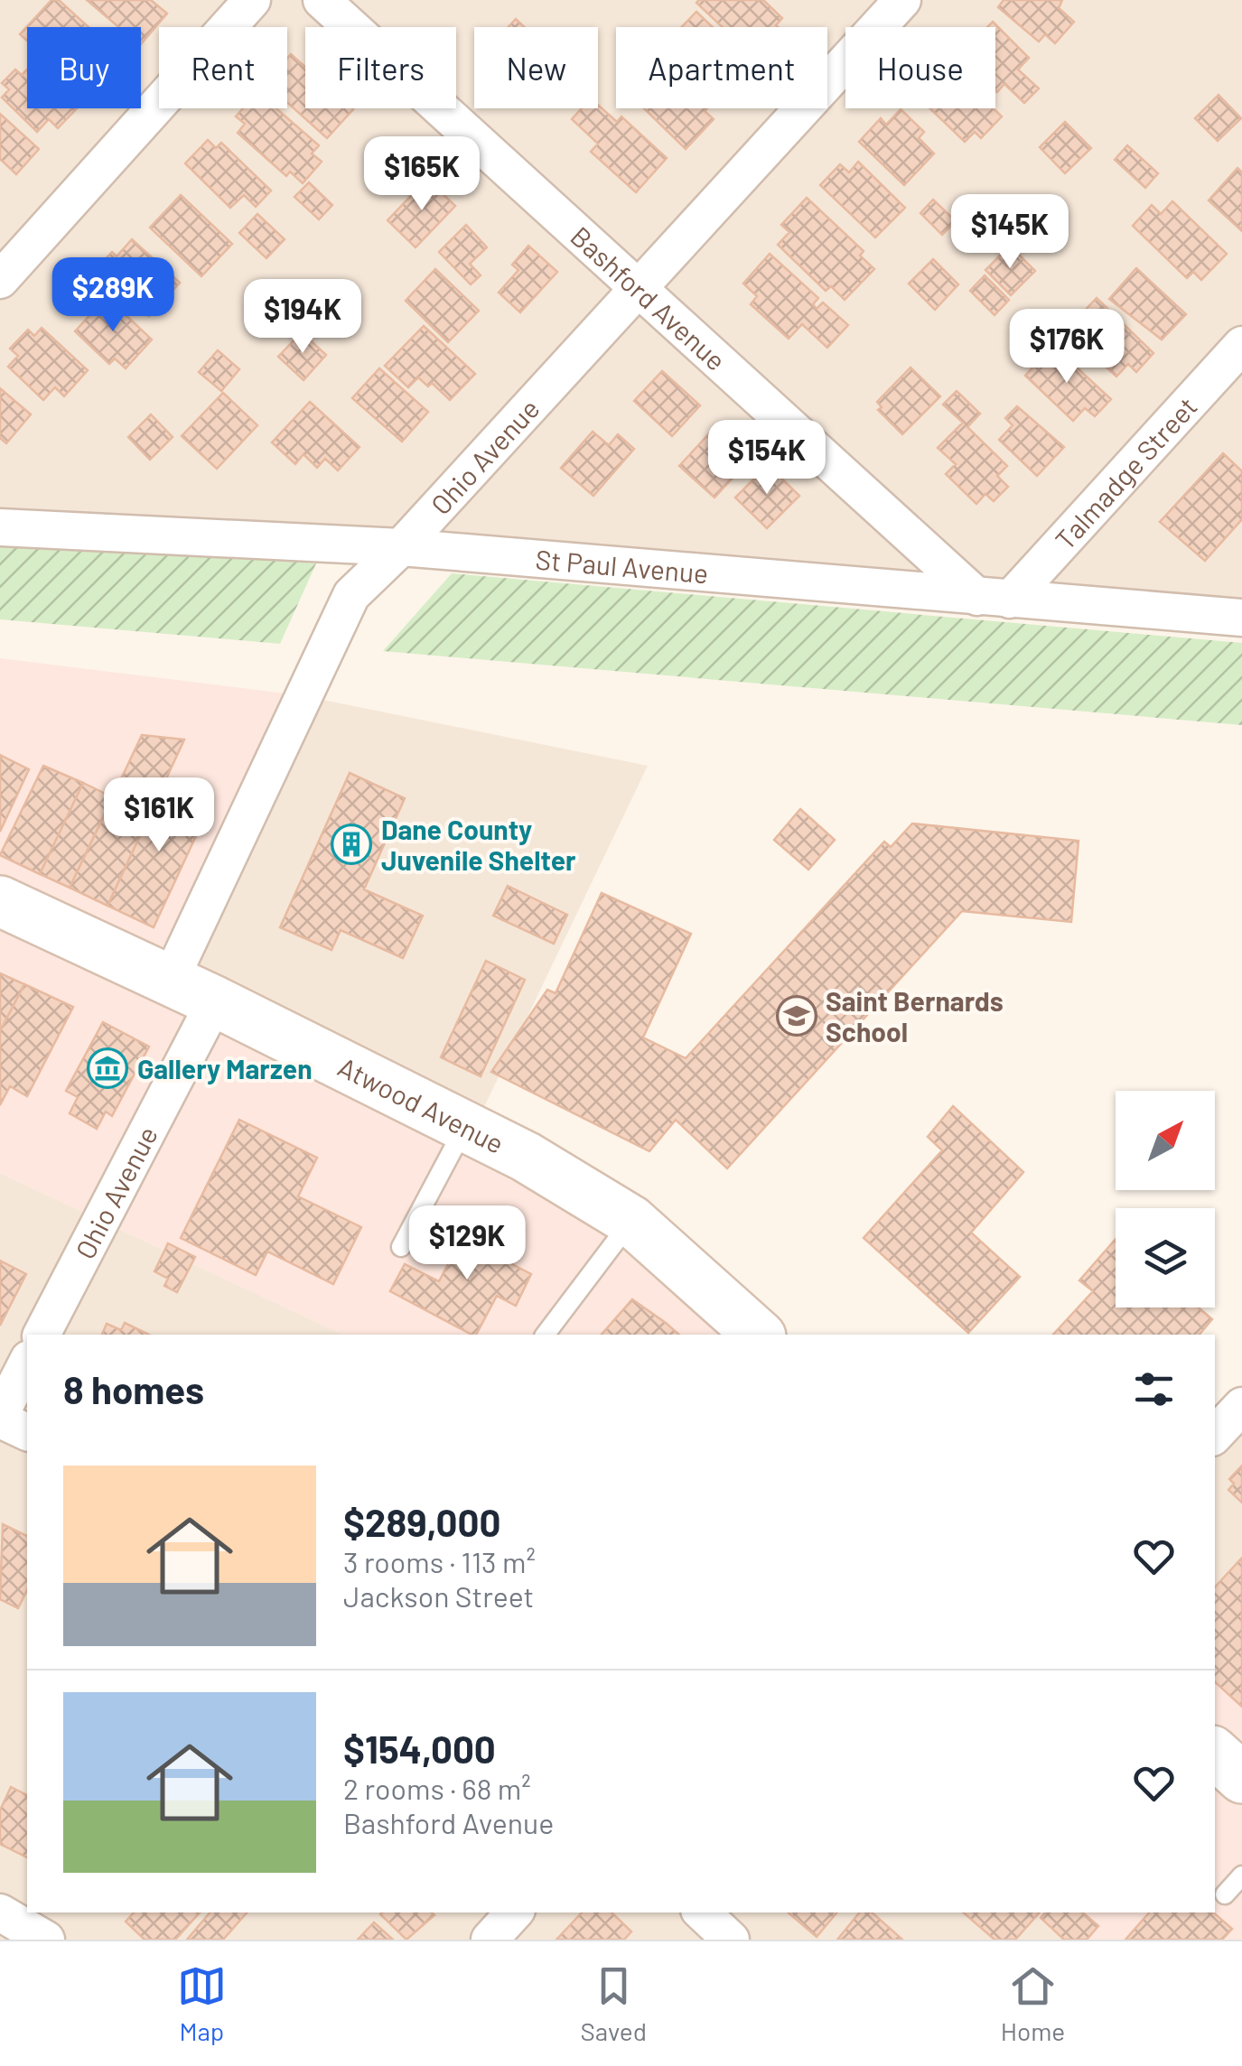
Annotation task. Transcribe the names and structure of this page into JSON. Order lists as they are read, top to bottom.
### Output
{
  "streets": {
    "street": [
      "Bashford Avenue",
      "Ohio Avenue",
      "Talmadge Street",
      "St Paul Avenue",
      "Atwood Avenue"
    ]
  },
  "crossings": [
    ["Bashford Avenue", "Ohio Avenue"],
    ["Bashford Avenue", "Talmadge Street"],
    ["Bashford Avenue", "St Paul Avenue"],
    ["Ohio Avenue", "St Paul Avenue"],
    ["Ohio Avenue", "Atwood Avenue"],
    ["Talmadge Street", "St Paul Avenue"]
  ],
  "places": {
    "building": ["Dane County Juvenile Shelter"],
    "school or university": ["Saint Bernards School"],
    "museum": ["Gallery Marzen"]
  },
  "north": "top right",
  "page": {
    "chip": [
      "Buy",
      "Rent",
      "Filters",
      "New",
      "Apartment",
      "House"
    ],
    "price": [
      "$165K",
      "$145K",
      "$289K",
      "$194K",
      "$176K",
      "$154K",
      "$161K",
      "$129K"
    ],
    "heading": "8 homes",
    "list": [
      {
        "name": "$289,000",
        "note": "3 rooms · 113 m² · Jackson Street"
      },
      {
        "name": "$154,000",
        "note": "2 rooms · 68 m² · Bashford Avenue"
      }
    ],
    "tabs": ["Map", "Saved", "Home"]
  }
}
